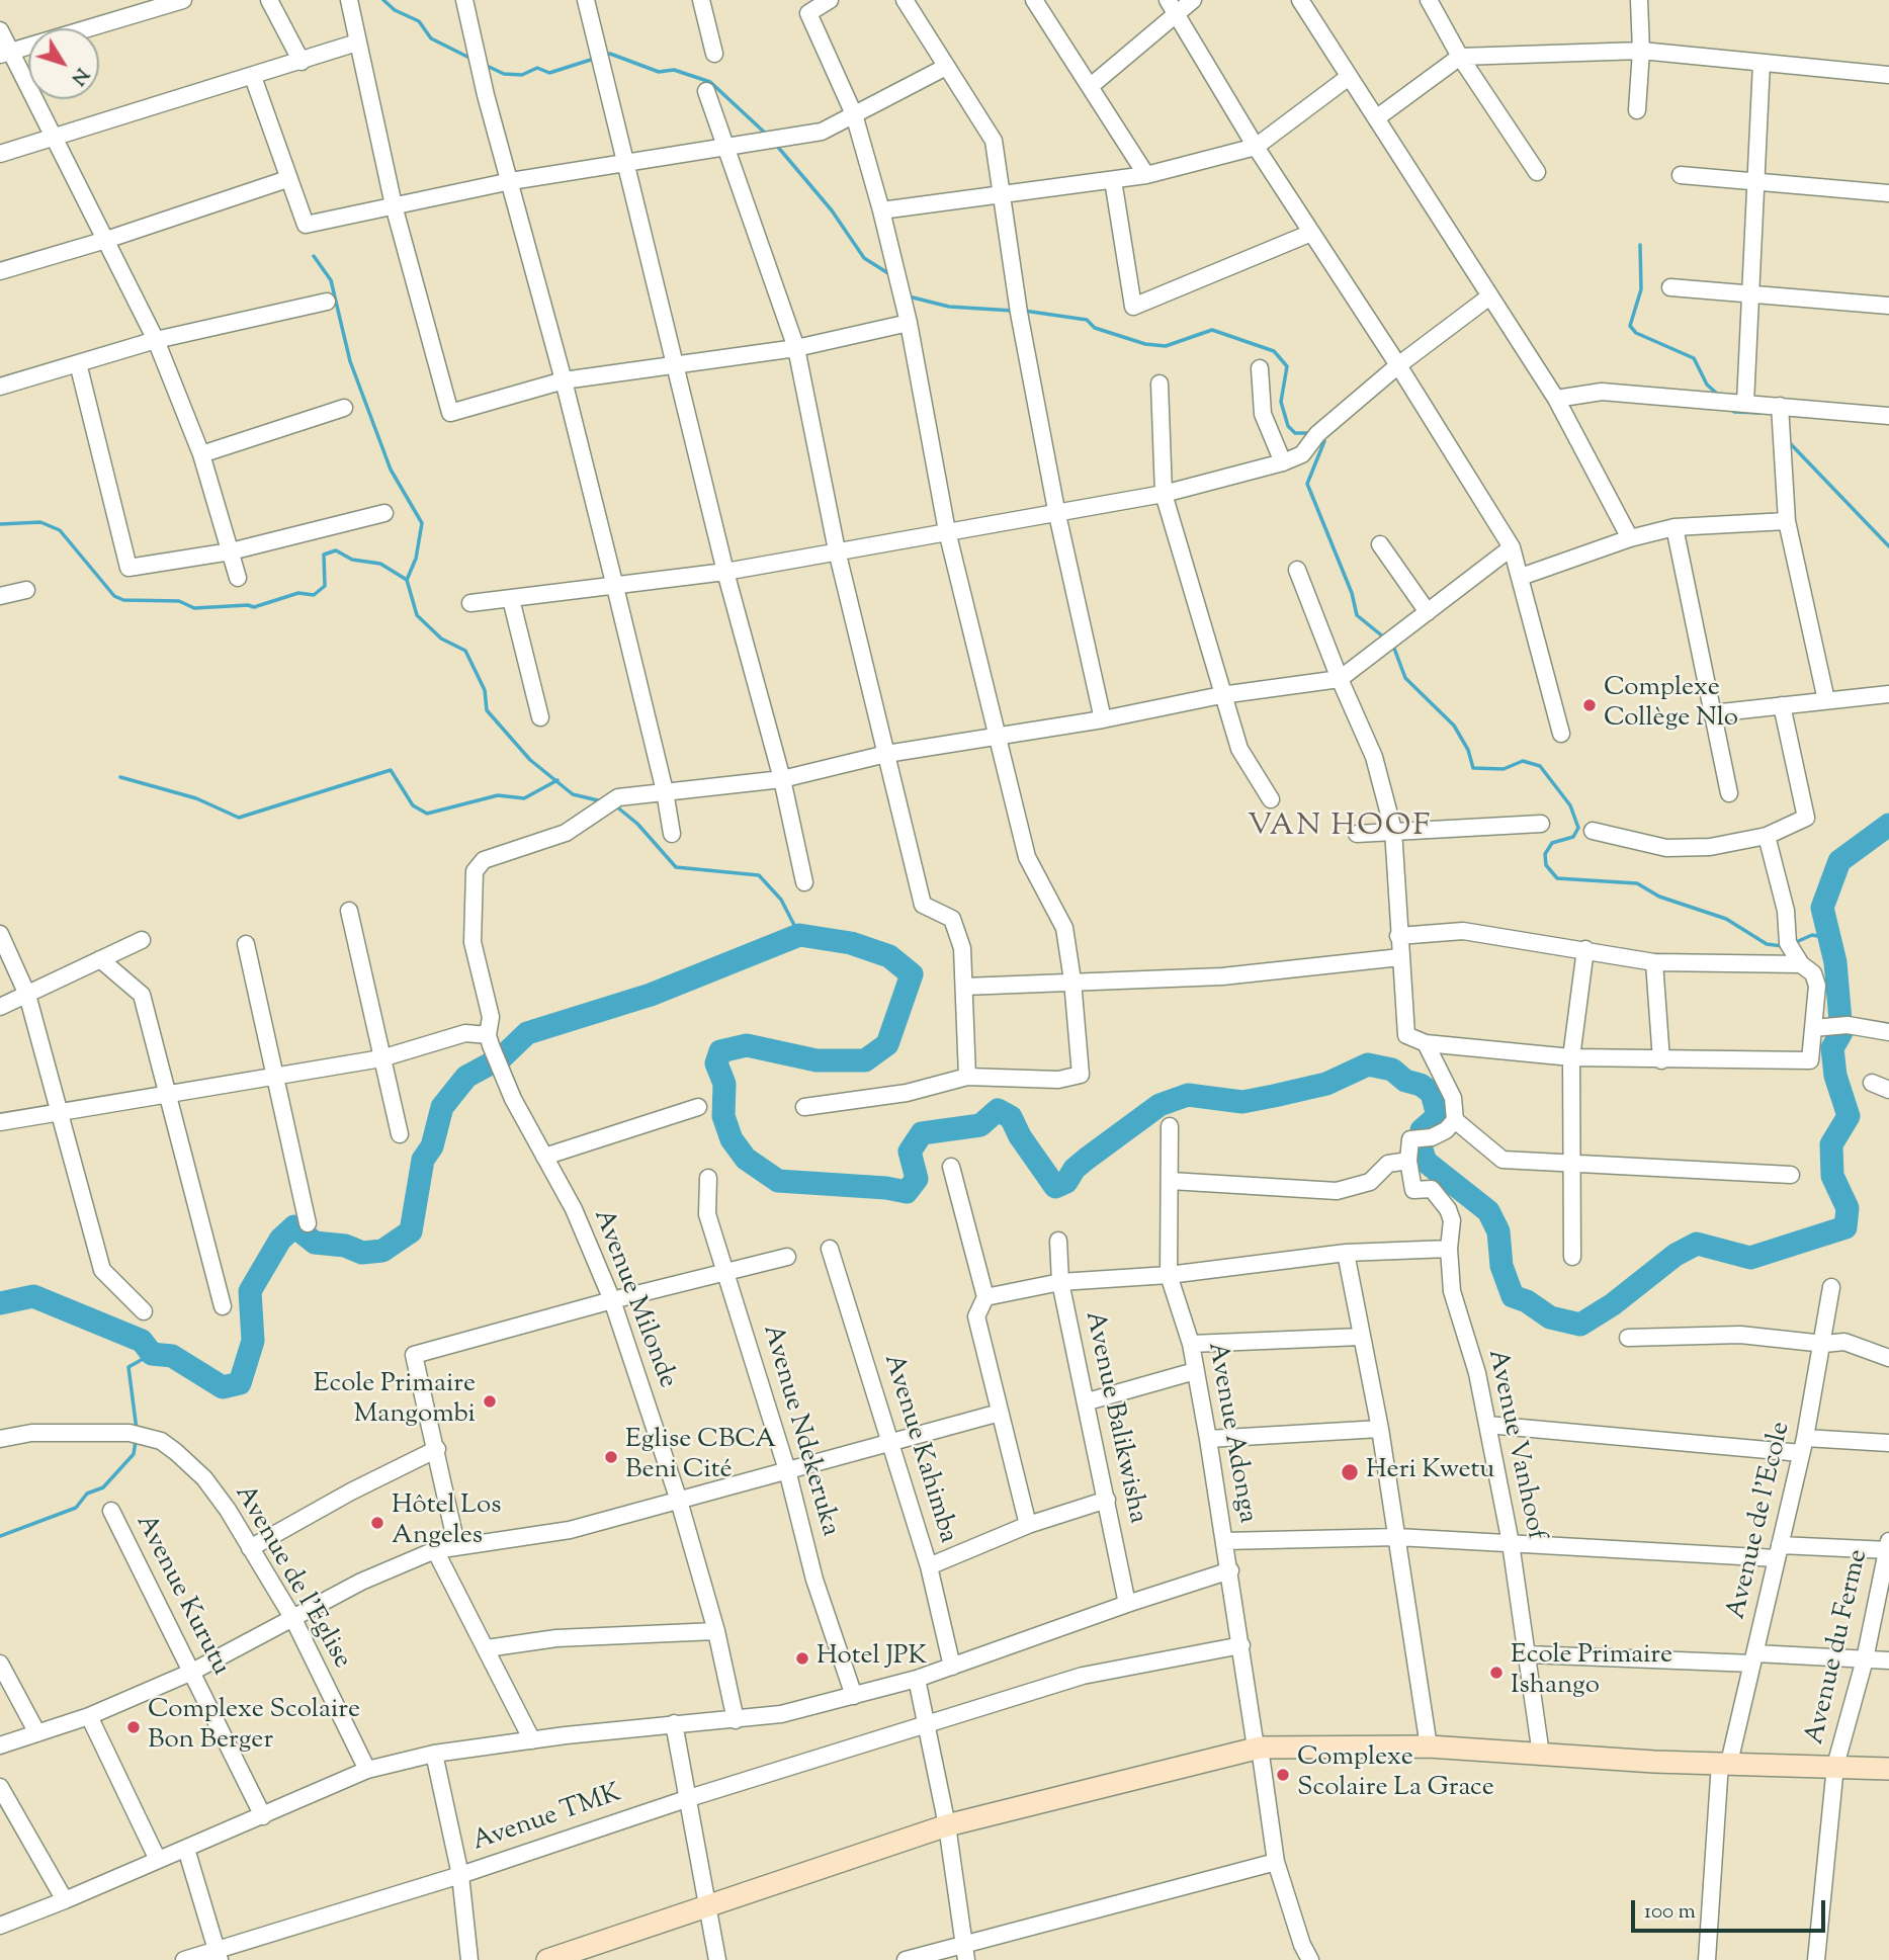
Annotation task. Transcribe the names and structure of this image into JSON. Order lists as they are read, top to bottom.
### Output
{
  "streets": {
    "street": [
      "Avenue Milonde",
      "Avenue Balikwisha",
      "Avenue Ndekeruka",
      "Avenue Adonga",
      "Avenue Vanhoof",
      "Avenue Kahimba",
      "Avenue de l'Ecole",
      "Avenue de l'Eglise",
      "Avenue Kurutu",
      "Avenue du Ferme",
      "Avenue TMK"
    ]
  },
  "crossings": [
    ["Avenue Adonga", "Avenue TMK"]
  ],
  "districts": ["VAN HOOF"],
  "places": [
    "Complexe Collège Nlo",
    "Ecole Primaire Mangombi",
    "Eglise CBCA Beni Cité",
    "Heri Kwetu",
    "Hôtel Los Angeles",
    "Hotel JPK",
    "Ecole Primaire Ishango",
    "Complexe Scolaire Bon Berger",
    "Complexe Scolaire La Grace"
  ],
  "scale_bar": "100 m",
  "north": "bottom right"
}
